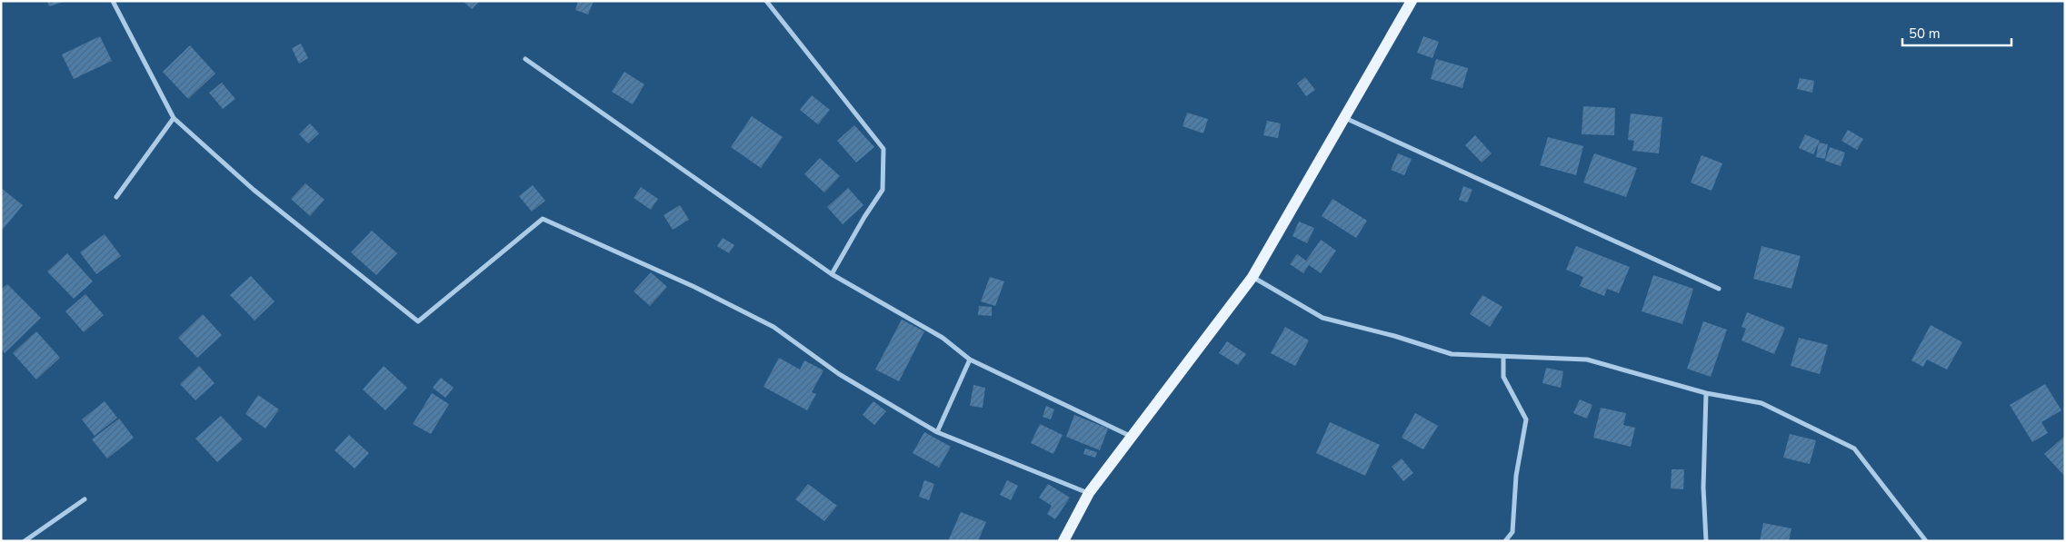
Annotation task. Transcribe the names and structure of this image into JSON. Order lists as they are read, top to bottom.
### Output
{
  "scale_bar": "50 m"
}
